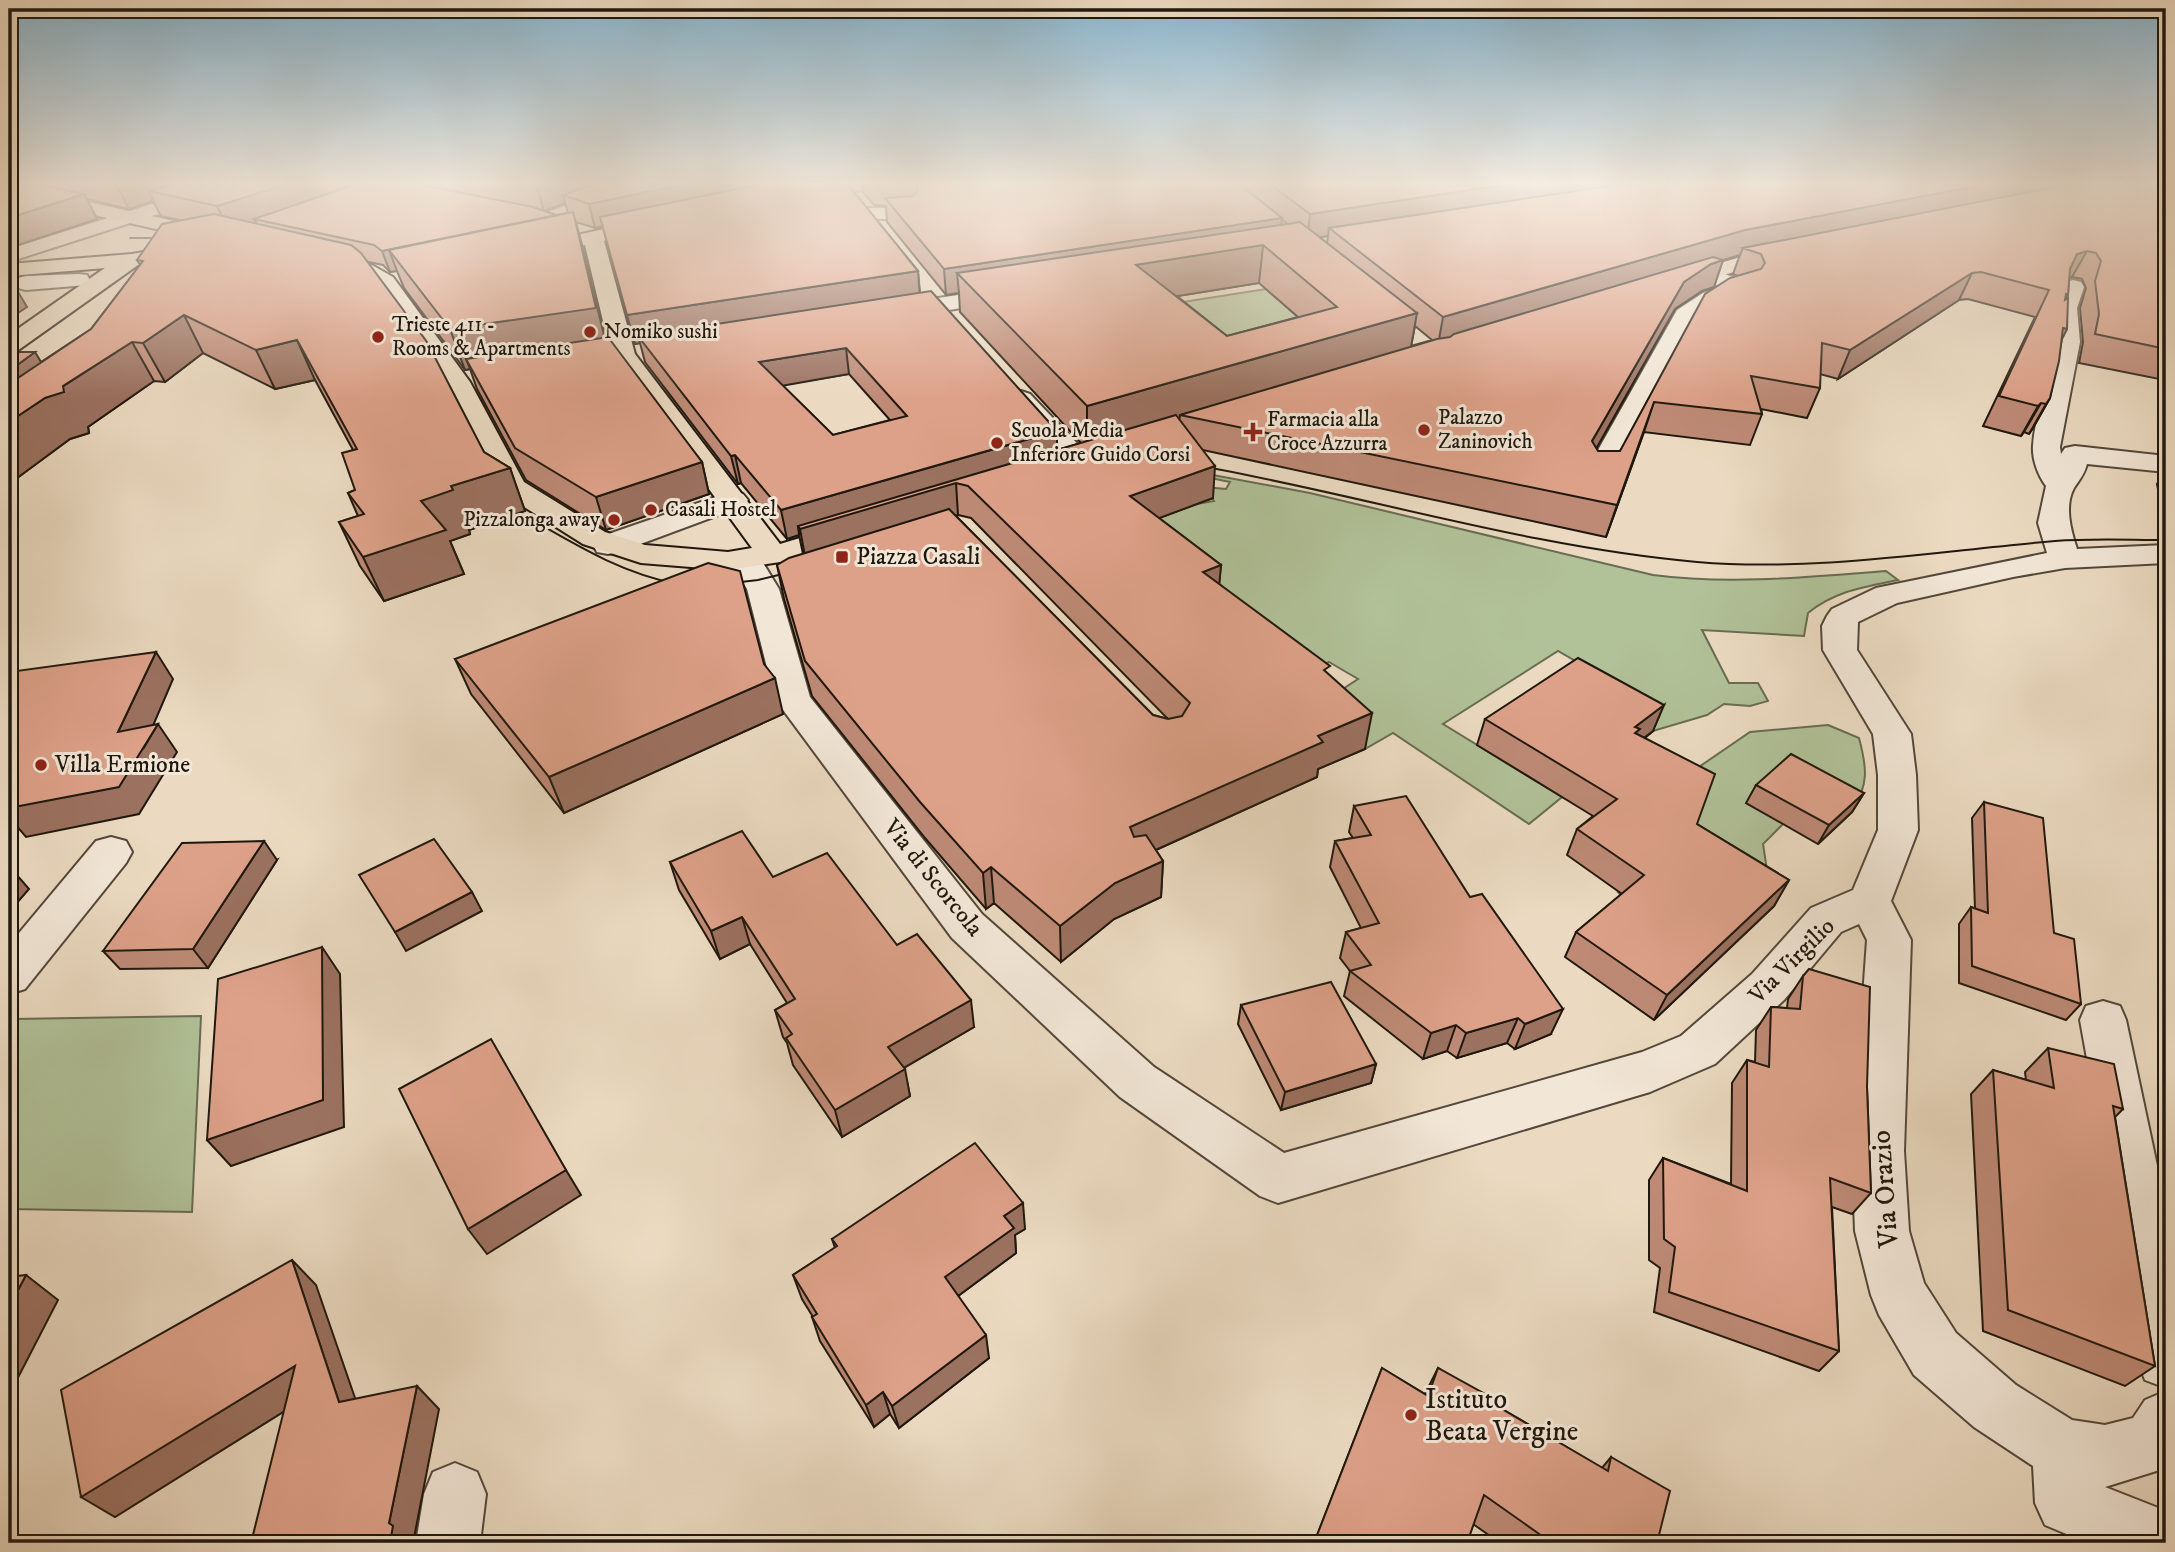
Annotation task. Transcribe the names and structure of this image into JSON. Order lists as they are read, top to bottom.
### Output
{
  "streets": {
    "street": ["Via di Scorcola", "Via Virgilio", "Via Orazio"]
  },
  "crossings": [
    ["Via di Scorcola", "Via Virgilio"],
    ["Via Virgilio", "Via Orazio"]
  ],
  "places": {
    "other": [
      "Nomiko sushi",
      "Trieste 411 - Rooms & Apartments",
      "Palazzo Zaninovich",
      "Scuola Media Inferiore Guido Corsi",
      "Casali Hostel",
      "Pizzalonga away",
      "Villa Ermione",
      "Istituto Beata Vergine"
    ],
    "health": ["Farmacia alla Croce Azzurra"],
    "transit": ["Piazza Casali"]
  }
}
